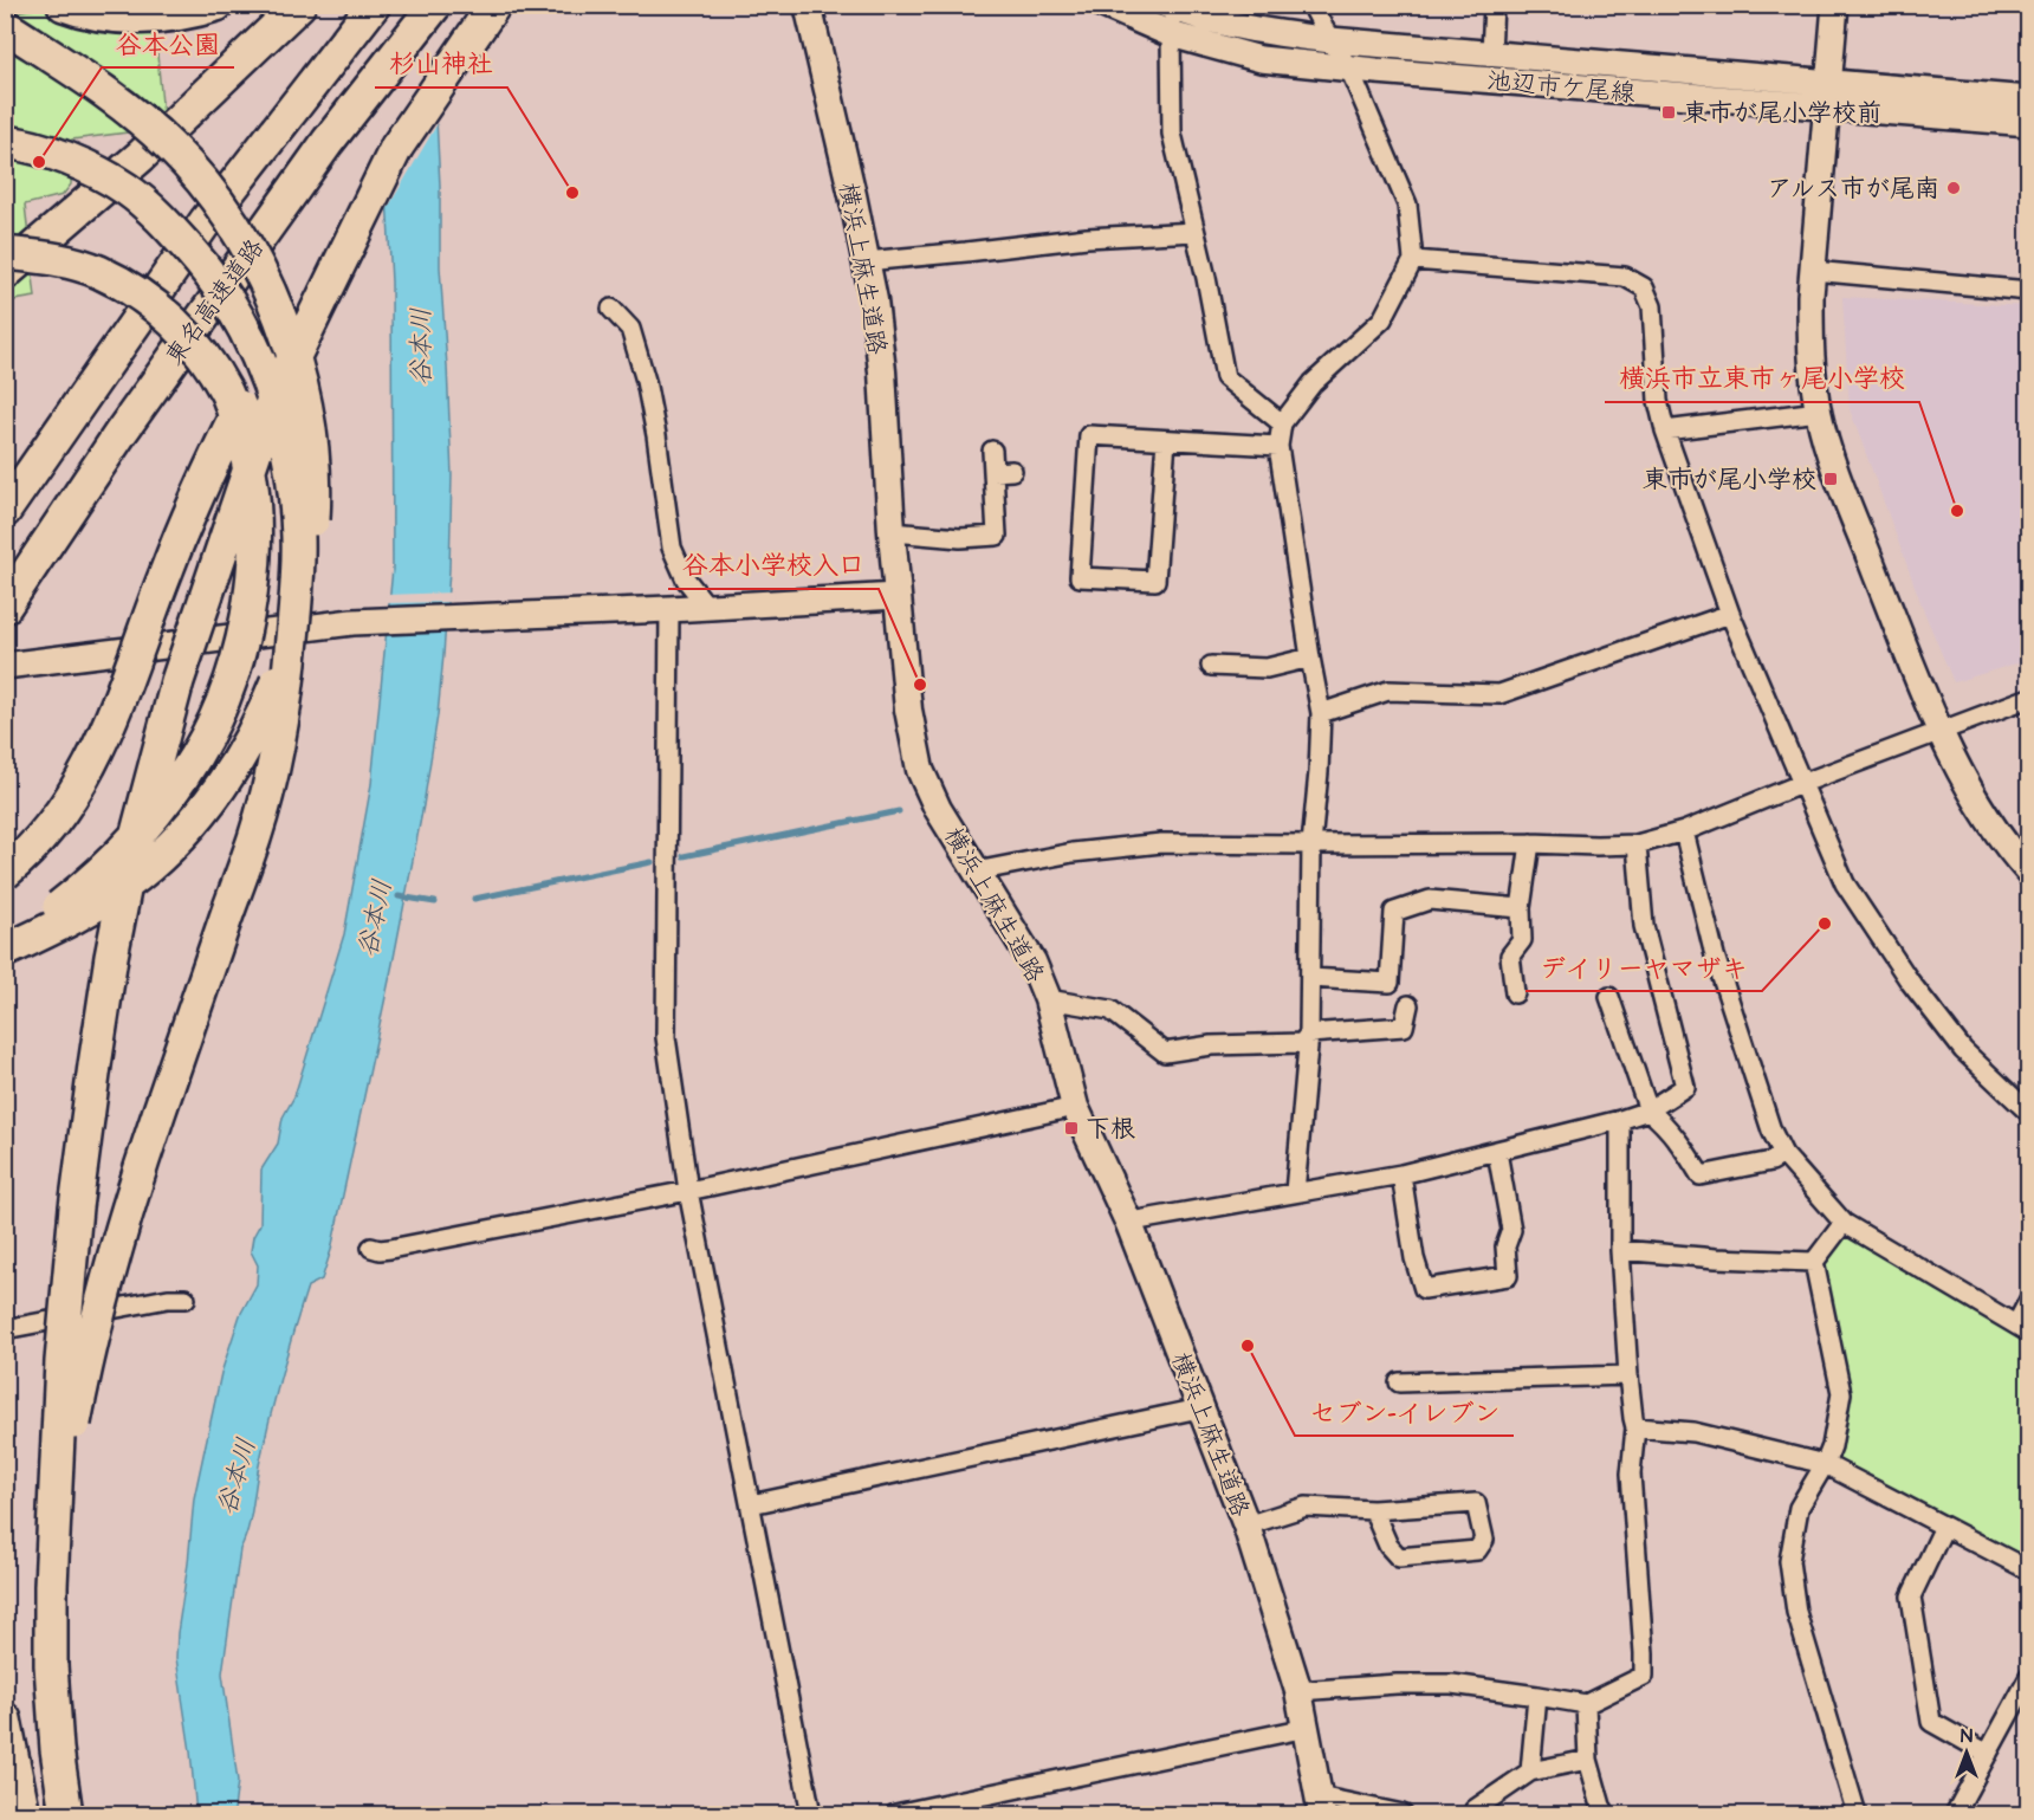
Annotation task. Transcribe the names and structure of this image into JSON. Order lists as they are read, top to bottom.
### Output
{
  "streets": {
    "highway": ["東名高速道路"],
    "main road": ["横浜上麻生道路"],
    "street": ["池辺市ケ尾線"]
  },
  "water": ["谷本川"],
  "places": {
    "transit": ["東市が尾小学校前", "東市が尾小学校", "下根"],
    "other": [
      "谷本公園",
      "アルス市が尾南",
      "杉山神社",
      "横浜市立東市ヶ尾小学校",
      "谷本小学校入口",
      "デイリーヤマザキ",
      "セブン-イレブン"
    ]
  },
  "north": "top"
}
